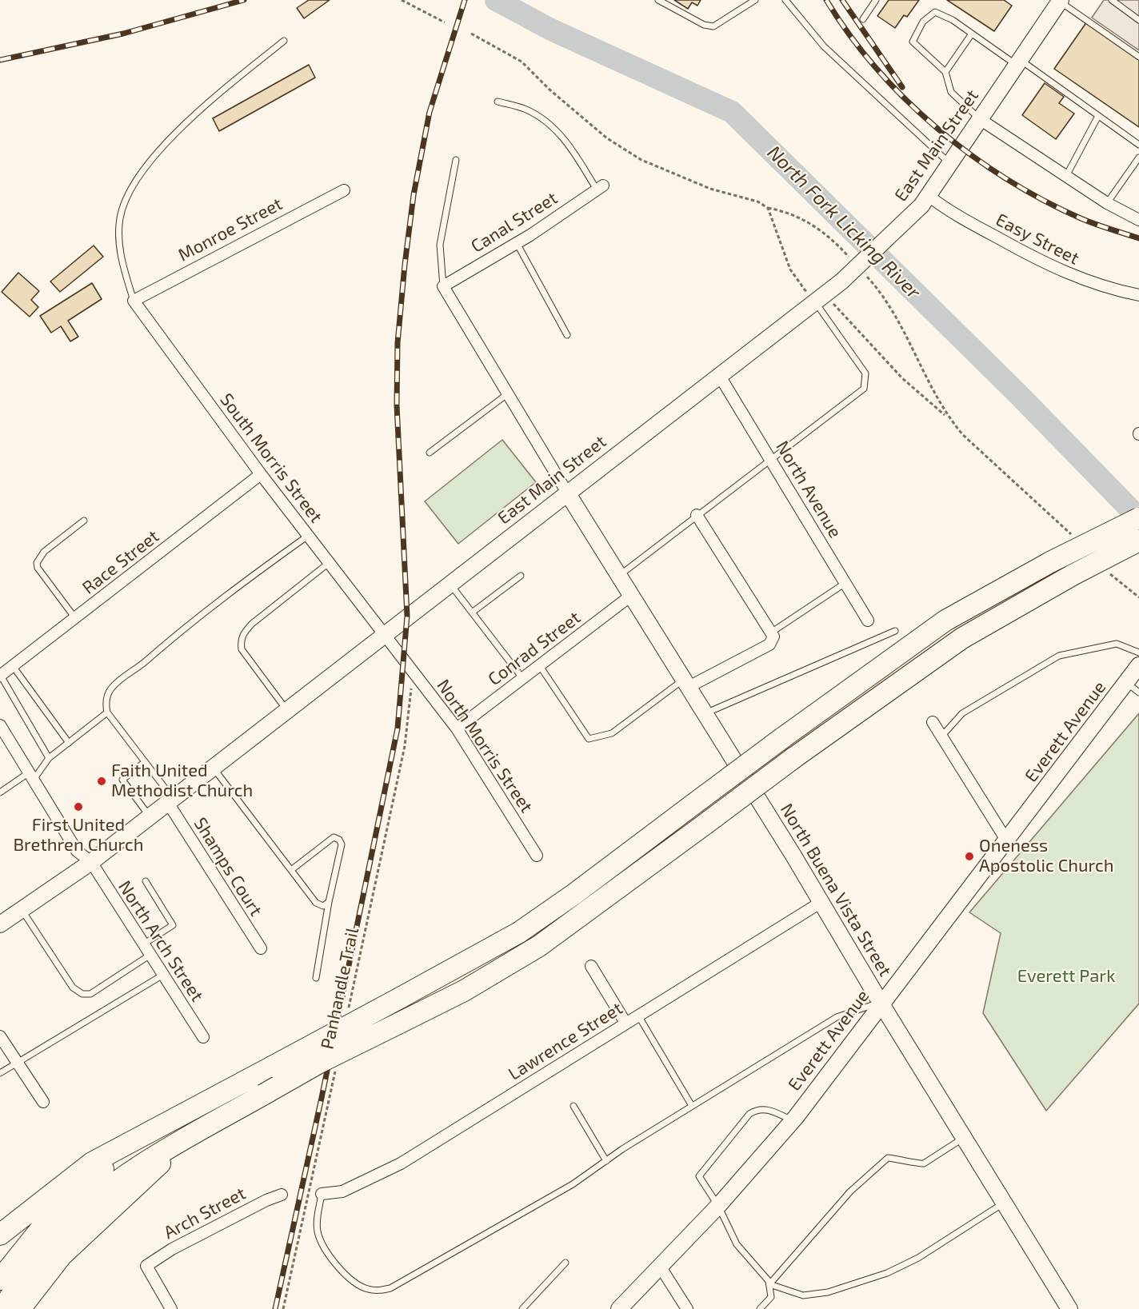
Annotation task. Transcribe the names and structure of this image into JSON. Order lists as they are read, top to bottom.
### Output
{
  "streets": {
    "street": [
      "East Main Street",
      "Canal Street",
      "Monroe Street",
      "Easy Street",
      "South Morris Street",
      "North Avenue",
      "Race Street",
      "Conrad Street",
      "Everett Avenue",
      "North Morris Street",
      "Shamps Court",
      "North Buena Vista Street",
      "North Arch Street",
      "Lawrence Street",
      "Arch Street"
    ],
    "path": ["Panhandle Trail"]
  },
  "crossings": [
    ["East Main Street", "Easy Street"],
    ["East Main Street", "South Morris Street"],
    ["East Main Street", "North Avenue"],
    ["East Main Street", "North Morris Street"],
    ["East Main Street", "Shamps Court"],
    ["East Main Street", "North Buena Vista Street"],
    ["East Main Street", "North Arch Street"],
    ["Monroe Street", "South Morris Street"],
    ["South Morris Street", "Race Street"],
    ["South Morris Street", "North Morris Street"],
    ["Conrad Street", "North Morris Street"],
    ["Conrad Street", "North Buena Vista Street"],
    ["Everett Avenue", "North Buena Vista Street"],
    ["North Morris Street", "Panhandle Trail"],
    ["North Buena Vista Street", "Lawrence Street"]
  ],
  "water": ["North Fork Licking River"],
  "parks": ["Everett Park"],
  "places": ["Faith United Methodist Church", "First United Brethren Church", "Oneness Apostolic Church"]
}
